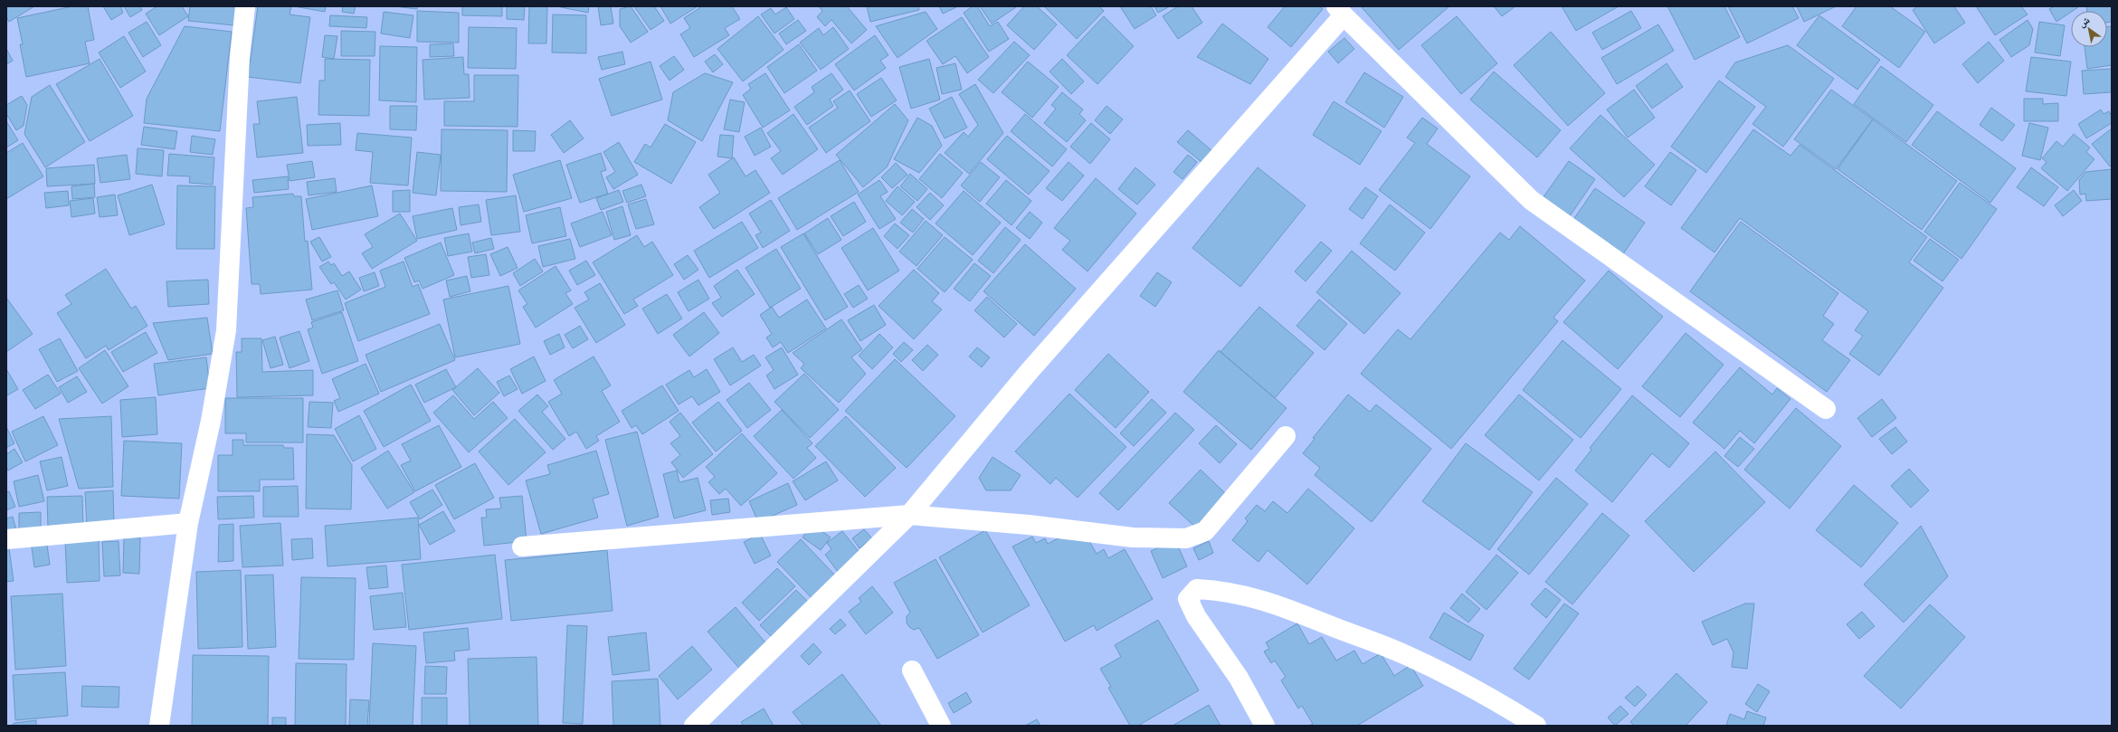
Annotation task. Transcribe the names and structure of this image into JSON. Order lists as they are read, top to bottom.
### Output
{
  "north": "top left"
}
